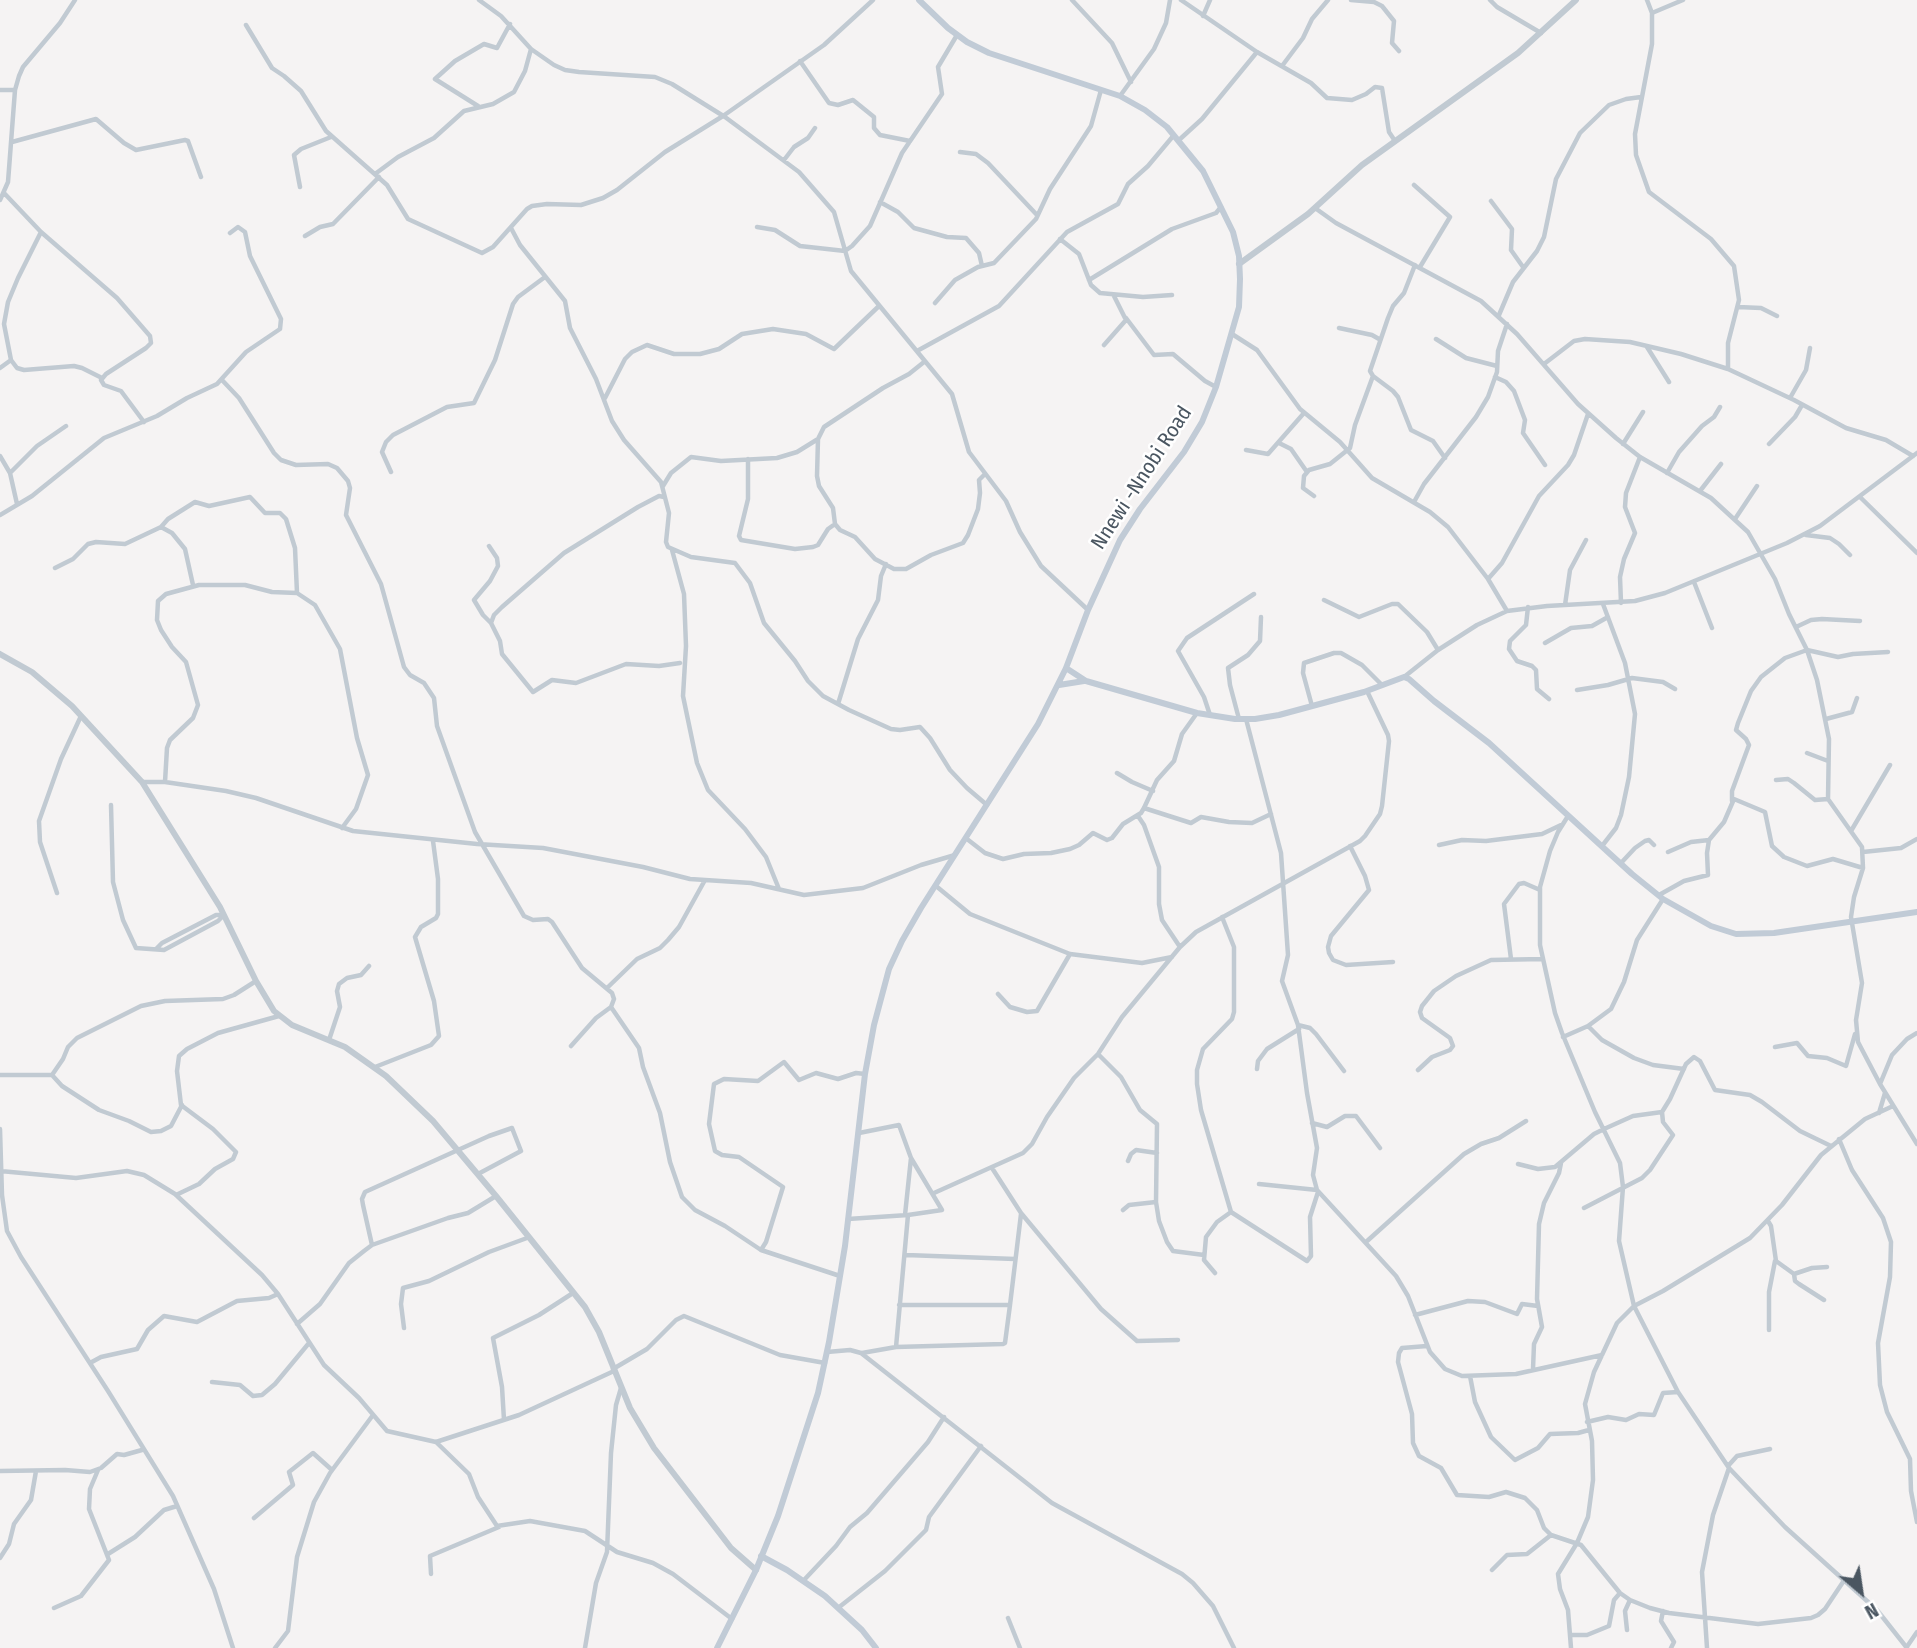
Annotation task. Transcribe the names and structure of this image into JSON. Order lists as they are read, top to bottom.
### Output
{
  "streets": {
    "main road": ["Nnewi -Nnobi Road"]
  },
  "north": "bottom right"
}
